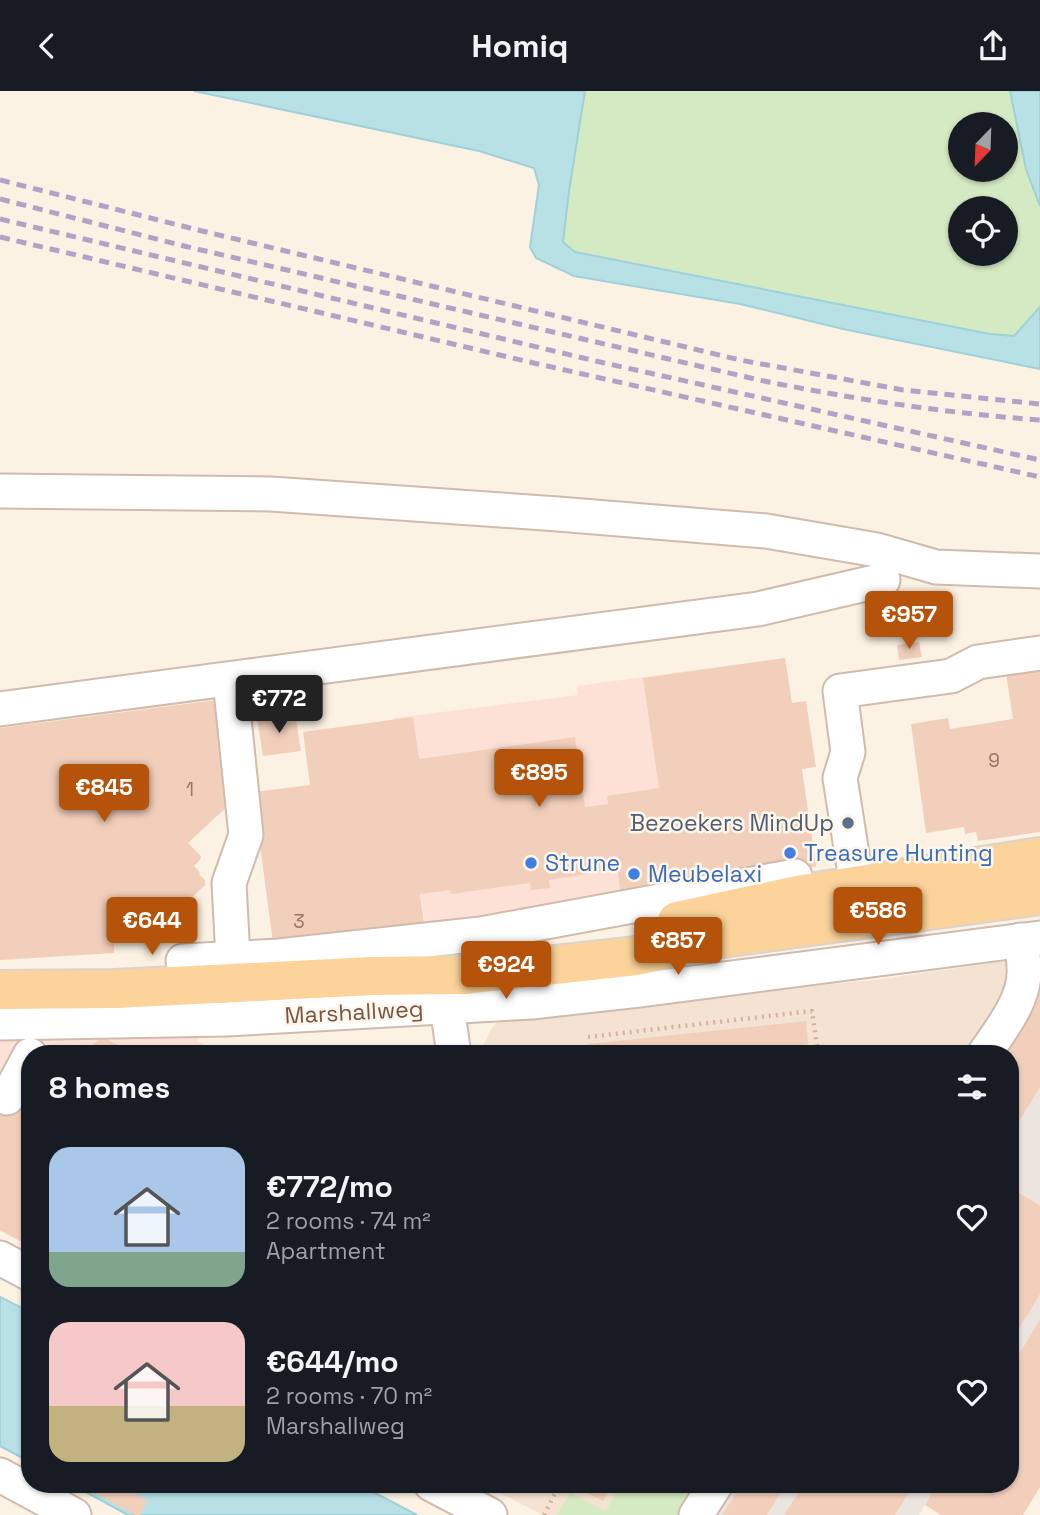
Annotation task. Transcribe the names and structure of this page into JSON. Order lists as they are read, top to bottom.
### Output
{
  "streets": {
    "main road": ["Marshallweg"]
  },
  "places": [
    "Bezoekers MindUp",
    "Treasure Hunting",
    "Strune",
    "Meubelaxi"
  ],
  "house_numbers": ["9", "1", "3"],
  "north": "bottom left",
  "page": {
    "header": "Homiq",
    "price": [
      "€957",
      "€772",
      "€895",
      "€845",
      "€586",
      "€644",
      "€857",
      "€924"
    ],
    "heading": "8 homes",
    "list": [
      {
        "name": "€772/mo",
        "note": "2 rooms · 74 m² · Apartment"
      },
      {
        "name": "€644/mo",
        "note": "2 rooms · 70 m² · Marshallweg"
      }
    ]
  }
}
